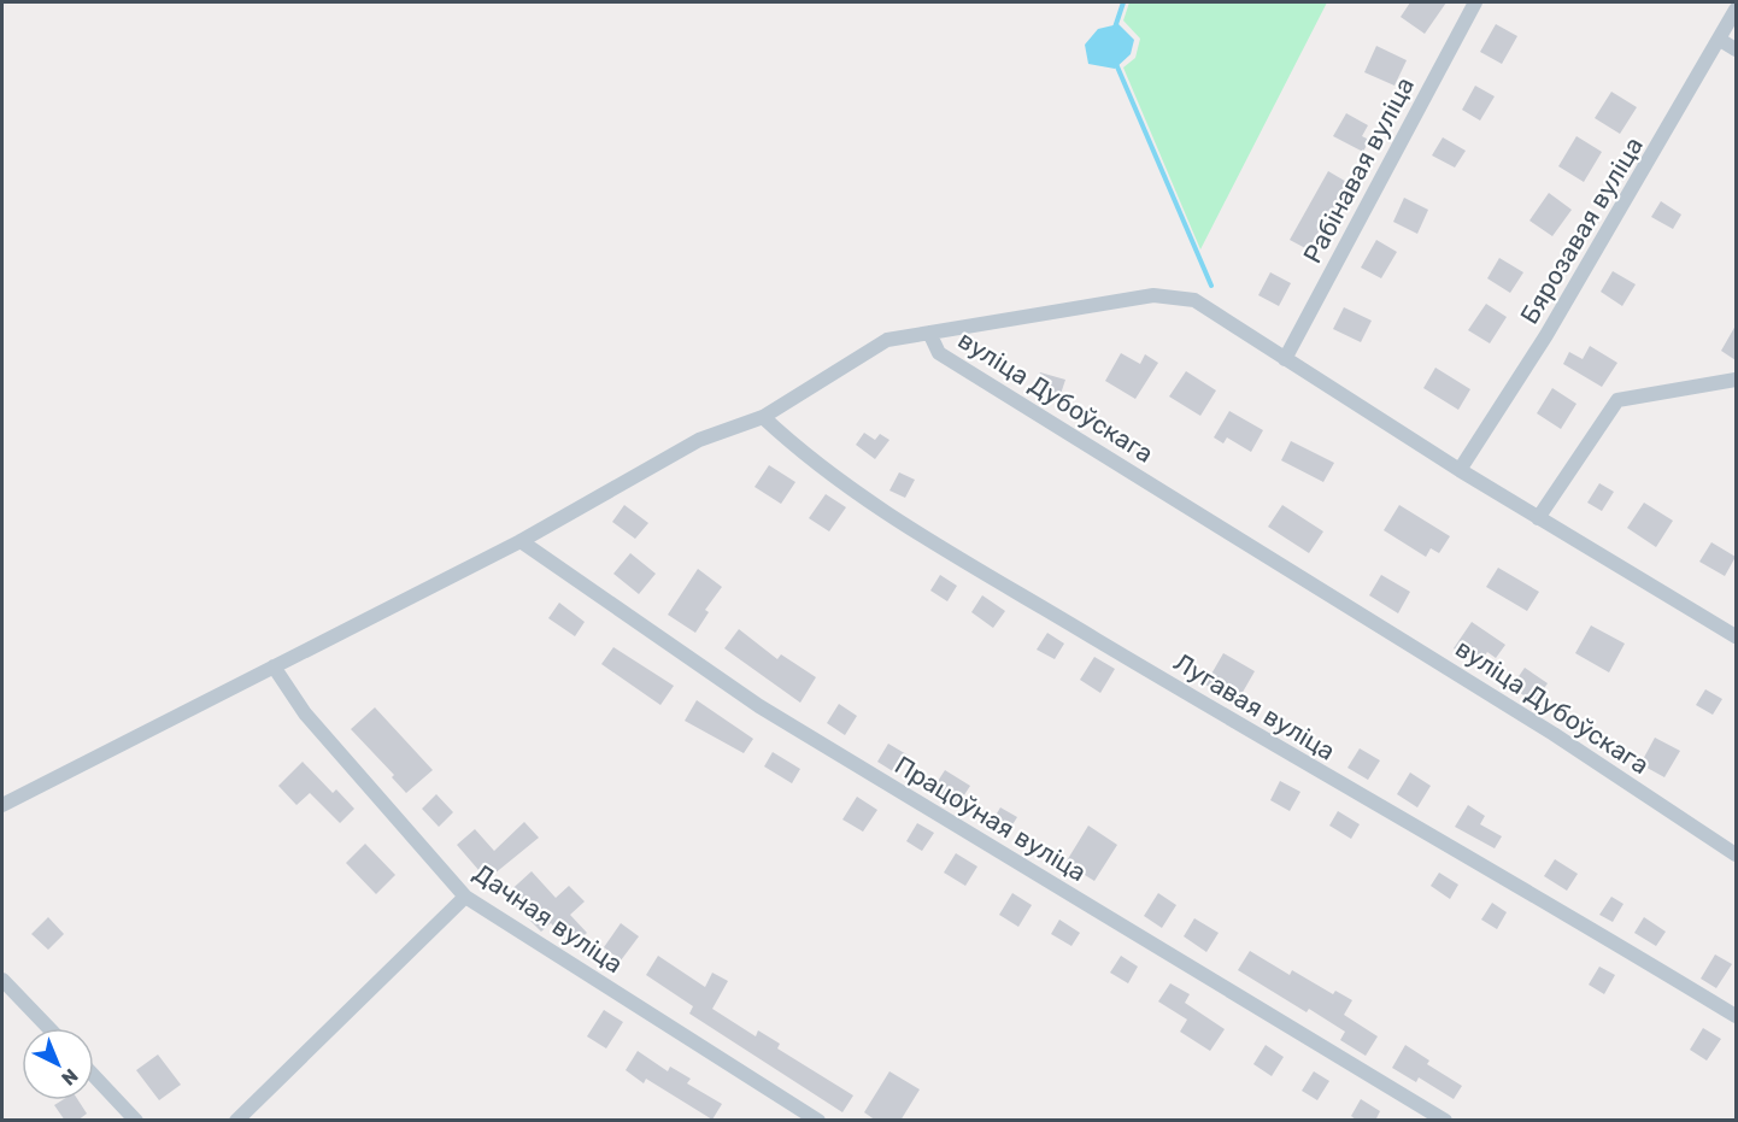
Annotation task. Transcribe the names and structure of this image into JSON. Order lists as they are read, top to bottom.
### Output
{
  "streets": {
    "street": [
      "Рабінавая вуліца",
      "Бярозавая вуліца",
      "вуліца Дубоўскага",
      "Лугавая вуліца",
      "Працоўная вуліца",
      "Дачная вуліца"
    ]
  },
  "crossings": [
    ["Рабінавая вуліца", "вуліца Дубоўскага"],
    ["Бярозавая вуліца", "вуліца Дубоўскага"]
  ],
  "north": "bottom right"
}
